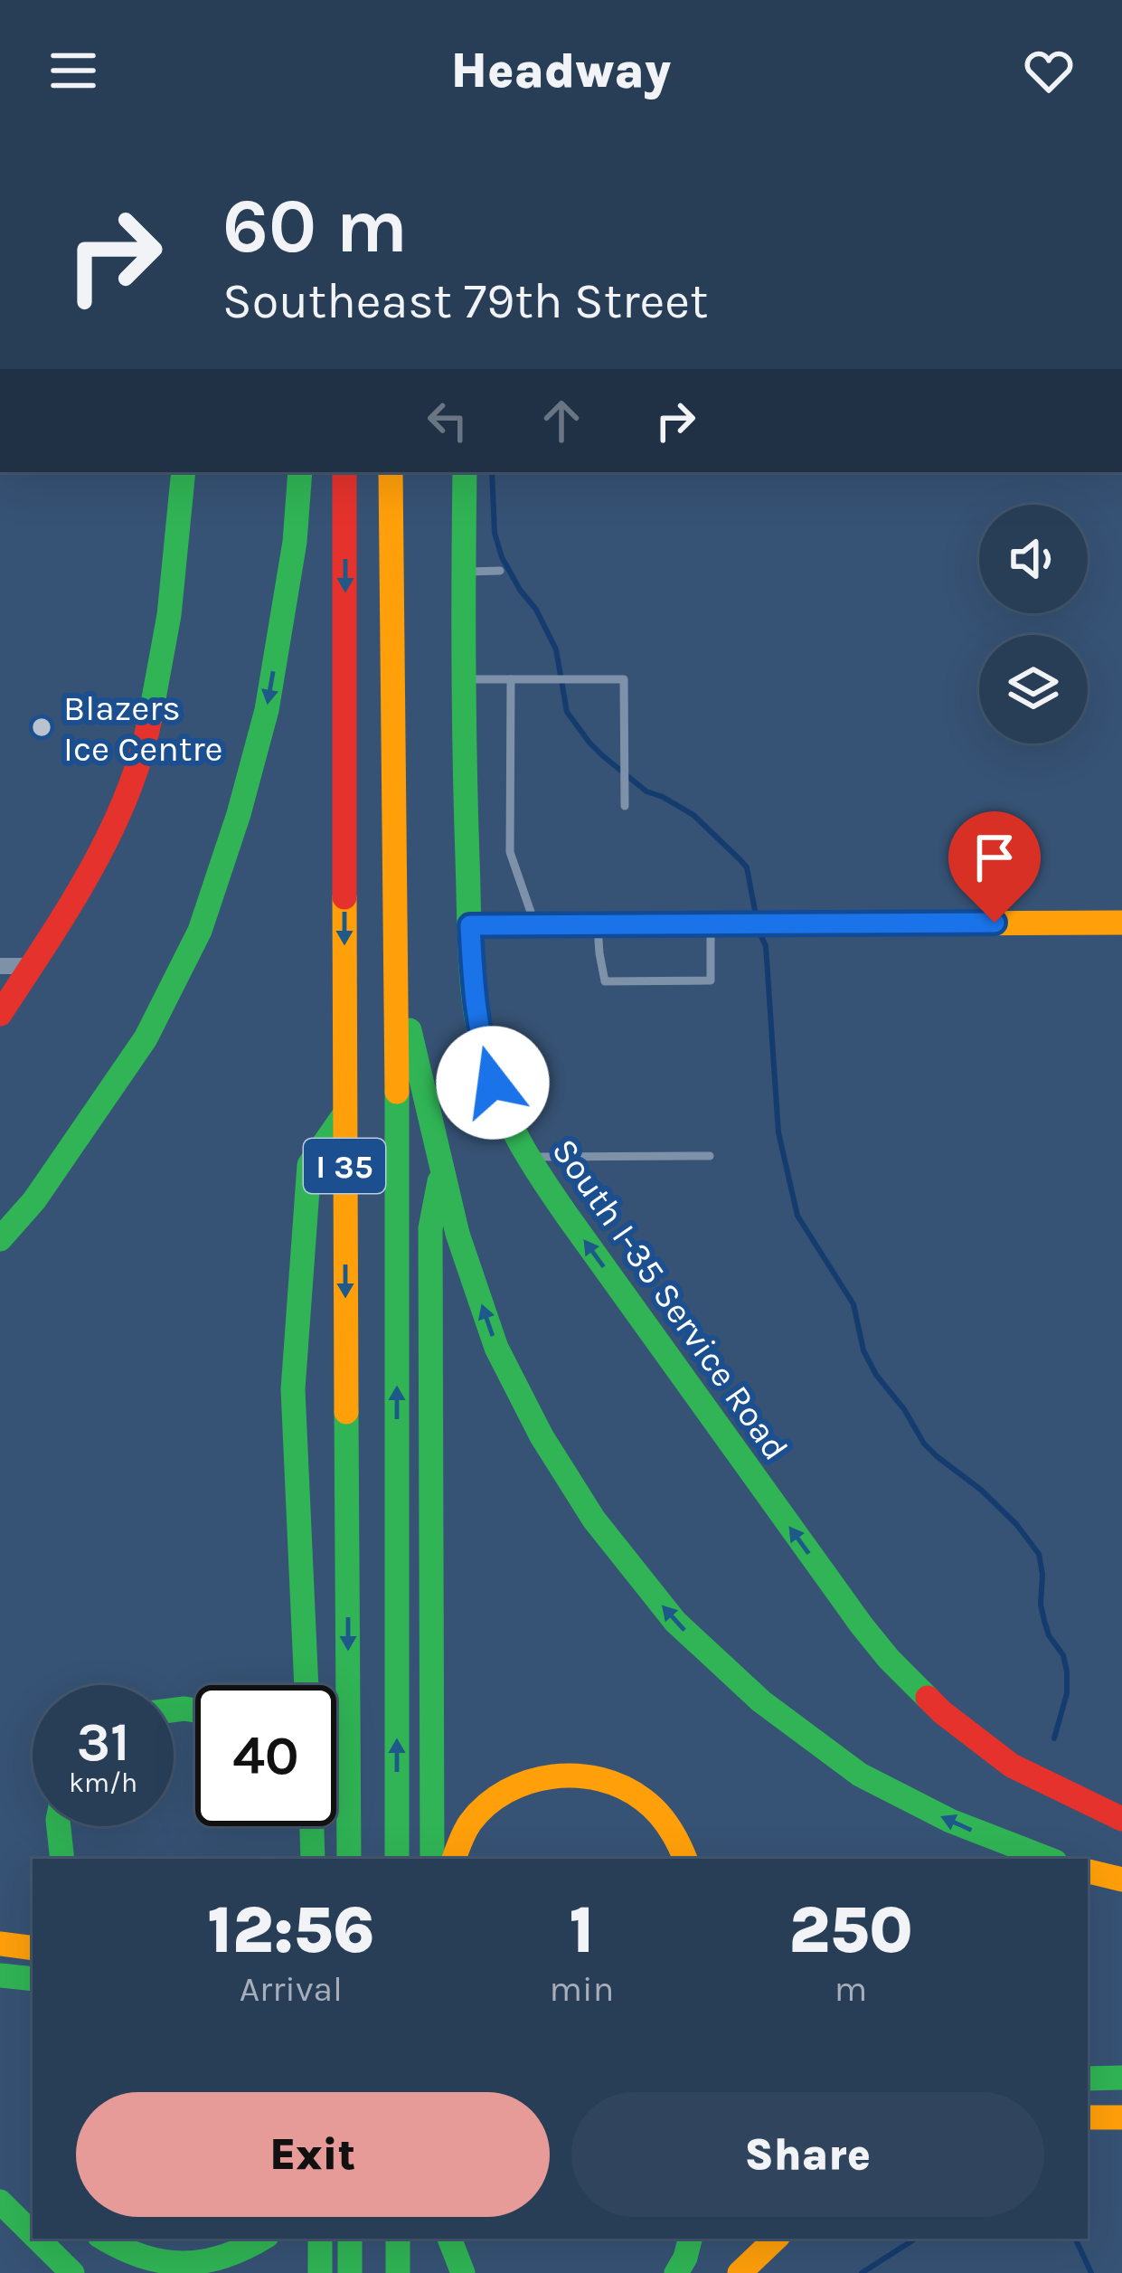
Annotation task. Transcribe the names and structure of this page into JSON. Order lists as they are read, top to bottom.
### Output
{
  "streets": {
    "main road": ["I 35", "South I-35 Service Road"]
  },
  "places": ["Blazers Ice Centre"],
  "page": {
    "header": "Headway",
    "turn": ["60 m", "Southeast 79th Street"],
    "speed": "31 km/h",
    "limit": "40",
    "eta": [
      "12:56",
      "Arrival",
      "1",
      "min",
      "250",
      "m"
    ],
    "buttons": ["Exit", "Share"]
  }
}
